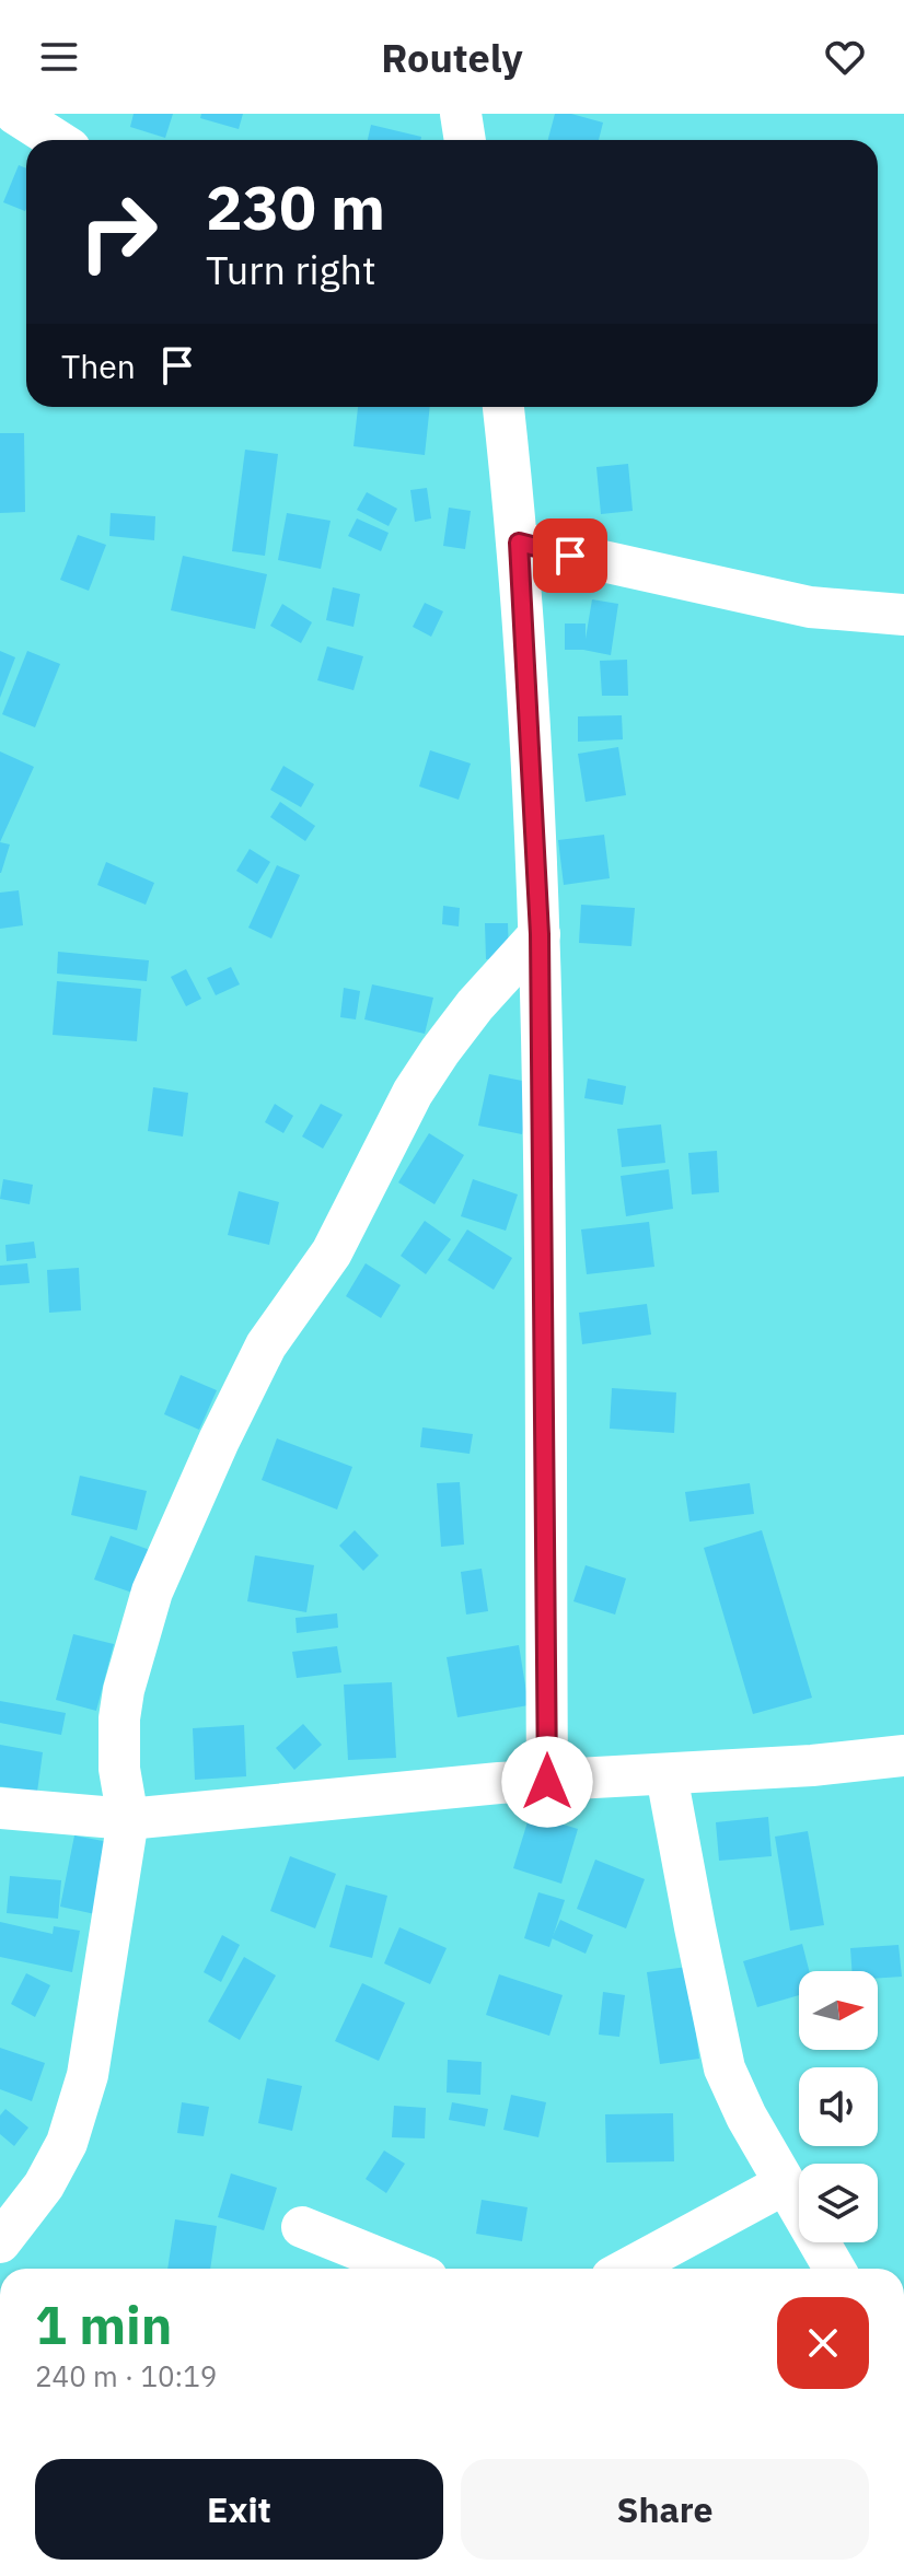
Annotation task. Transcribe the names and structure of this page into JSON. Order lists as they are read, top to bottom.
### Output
{
  "north": "right",
  "page": {
    "header": "Routely",
    "turn": ["230 m", "Turn right"],
    "then": "Then",
    "heading": ["1 min", "240 m · 10:19"],
    "buttons": ["Exit", "Share"]
  }
}
